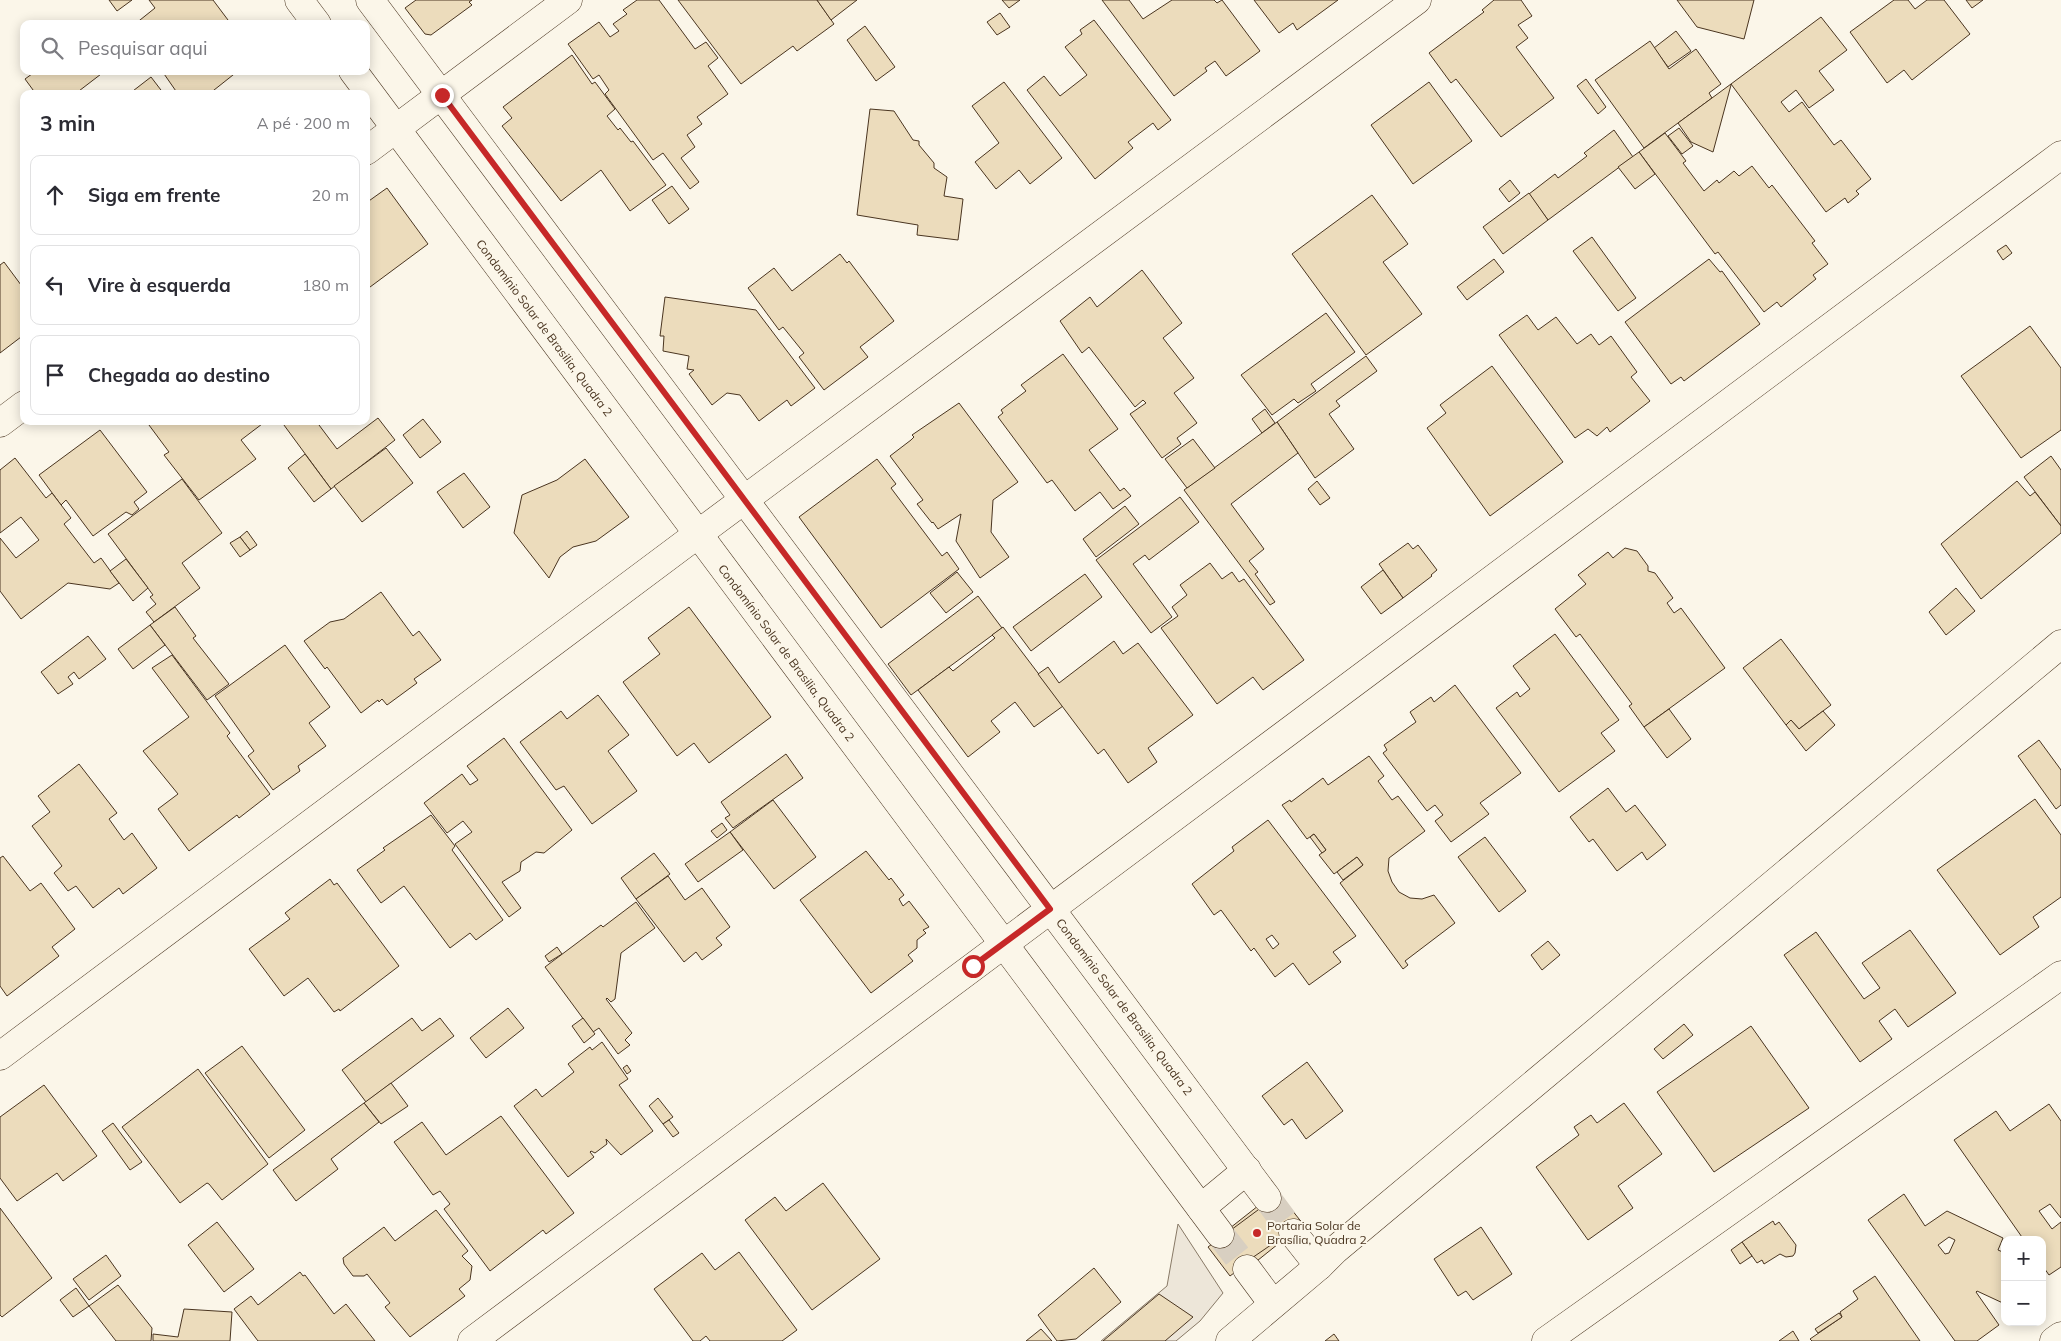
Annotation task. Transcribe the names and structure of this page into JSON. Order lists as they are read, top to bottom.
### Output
{
  "streets": {
    "street": ["Condomínio Solar de Brasilia, Quadra 2"]
  },
  "places": ["Portaria Solar de Brasília, Quadra 2"],
  "page": {
    "search": "Pesquisar aqui",
    "heading": ["3 min", "A pé · 200 m"],
    "list": [
      ["Siga em frente", "20 m"],
      ["Vire à esquerda", "180 m"],
      "Chegada ao destino"
    ],
    "map_buttons": ["+", "−"]
  }
}
